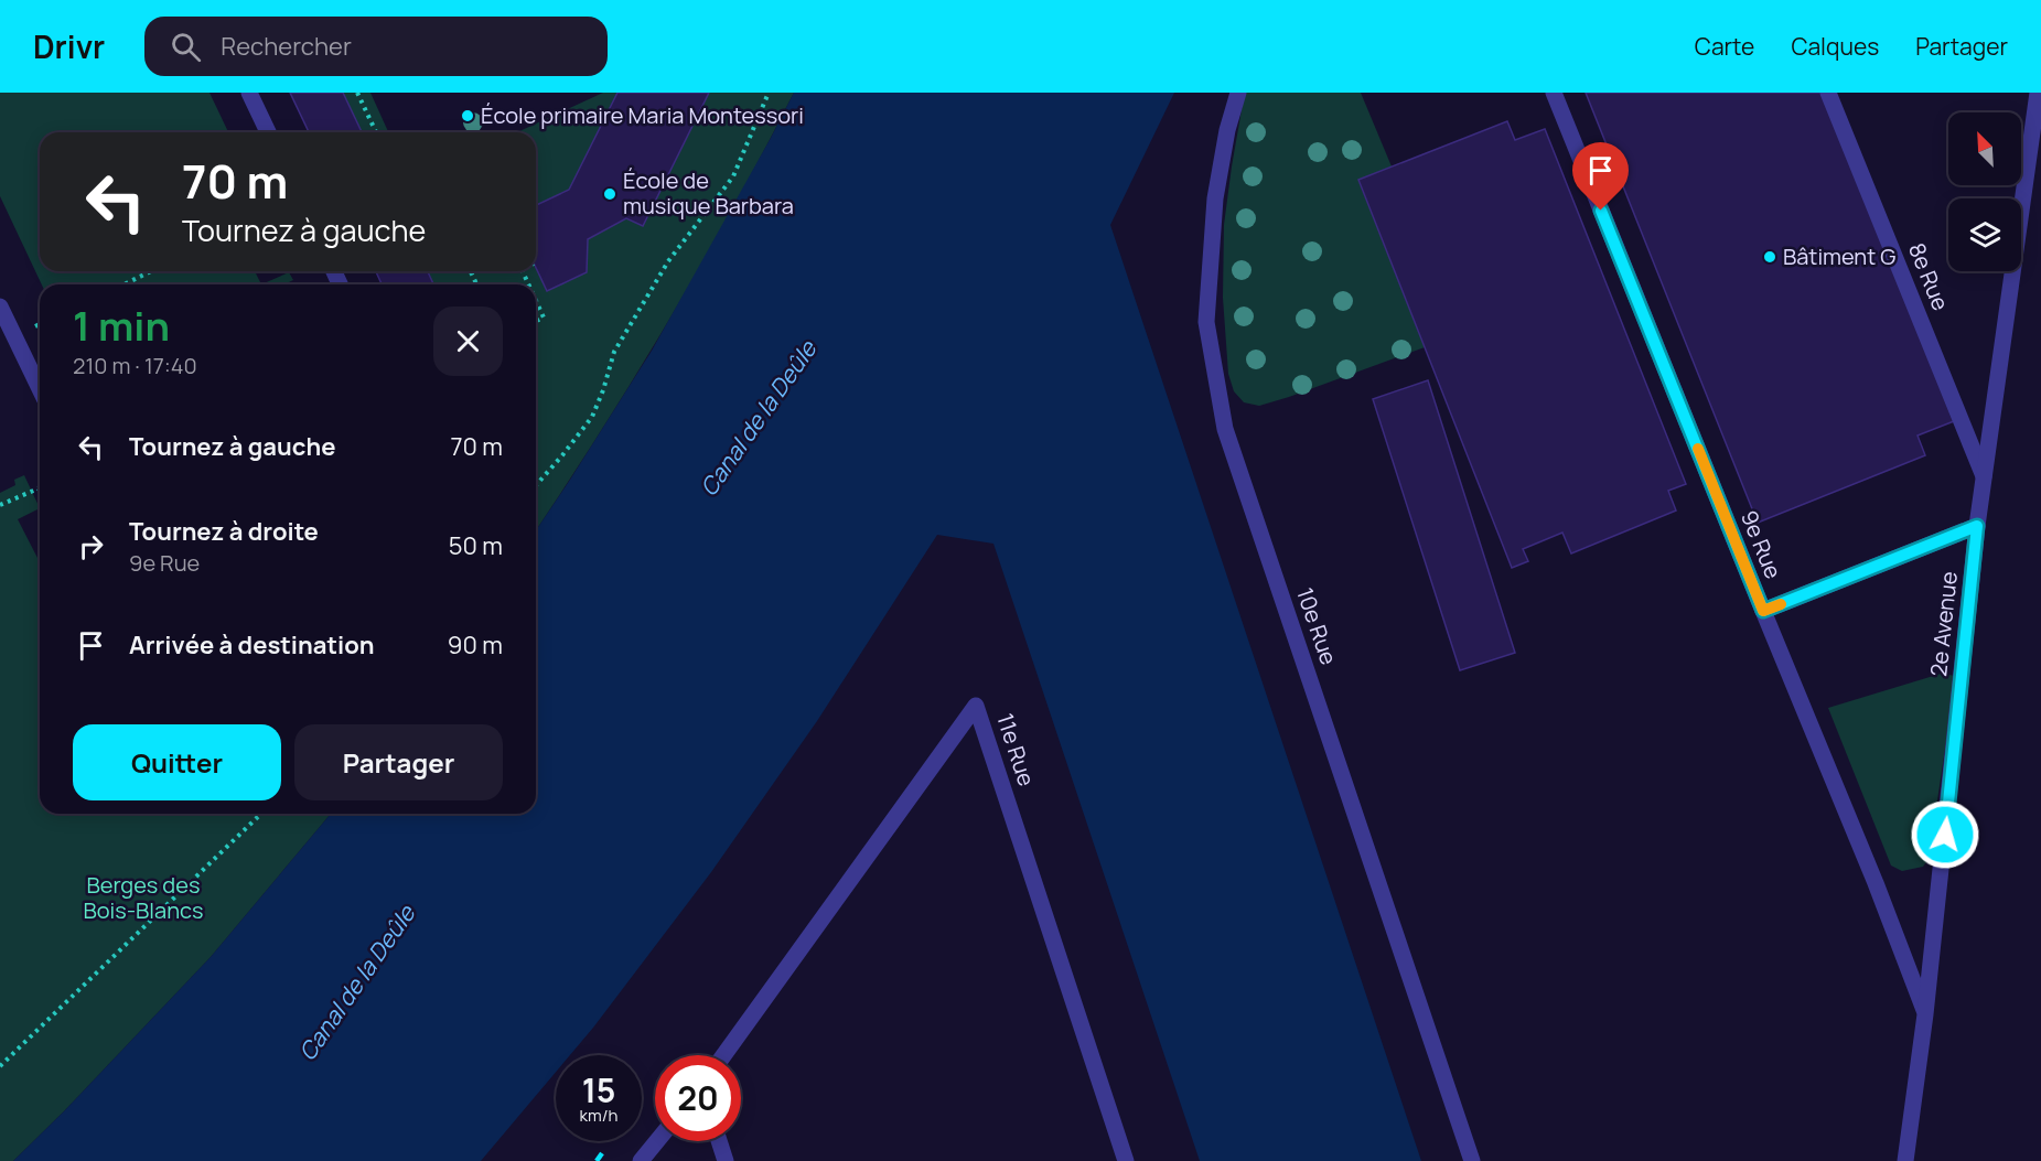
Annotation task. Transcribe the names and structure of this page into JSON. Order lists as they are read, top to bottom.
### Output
{
  "streets": {
    "street": [
      "8e Rue",
      "9e Rue",
      "2e Avenue",
      "10e Rue",
      "11e Rue"
    ]
  },
  "crossings": [
    ["8e Rue", "2e Avenue"],
    ["9e Rue", "2e Avenue"]
  ],
  "water": ["Canal de la Deûle"],
  "parks": ["Berges des Bois-Blancs"],
  "places": ["École primaire Maria Montessori", "École de musique Barbara", "Bâtiment G"],
  "north": "top left",
  "page": {
    "header": "Drivr",
    "search": "Rechercher",
    "nav": ["Carte", "Calques", "Partager"],
    "turn": ["70 m", "Tournez à gauche"],
    "heading": ["1 min", "210 m · 17:40"],
    "list": [
      {
        "name": "Tournez à gauche",
        "value": "70 m"
      },
      {
        "name": "Tournez à droite",
        "note": "9e Rue",
        "value": "50 m"
      },
      {
        "name": "Arrivée à destination",
        "value": "90 m"
      }
    ],
    "buttons": ["Quitter", "Partager"],
    "speed": "15 km/h",
    "limit": "20"
  }
}
